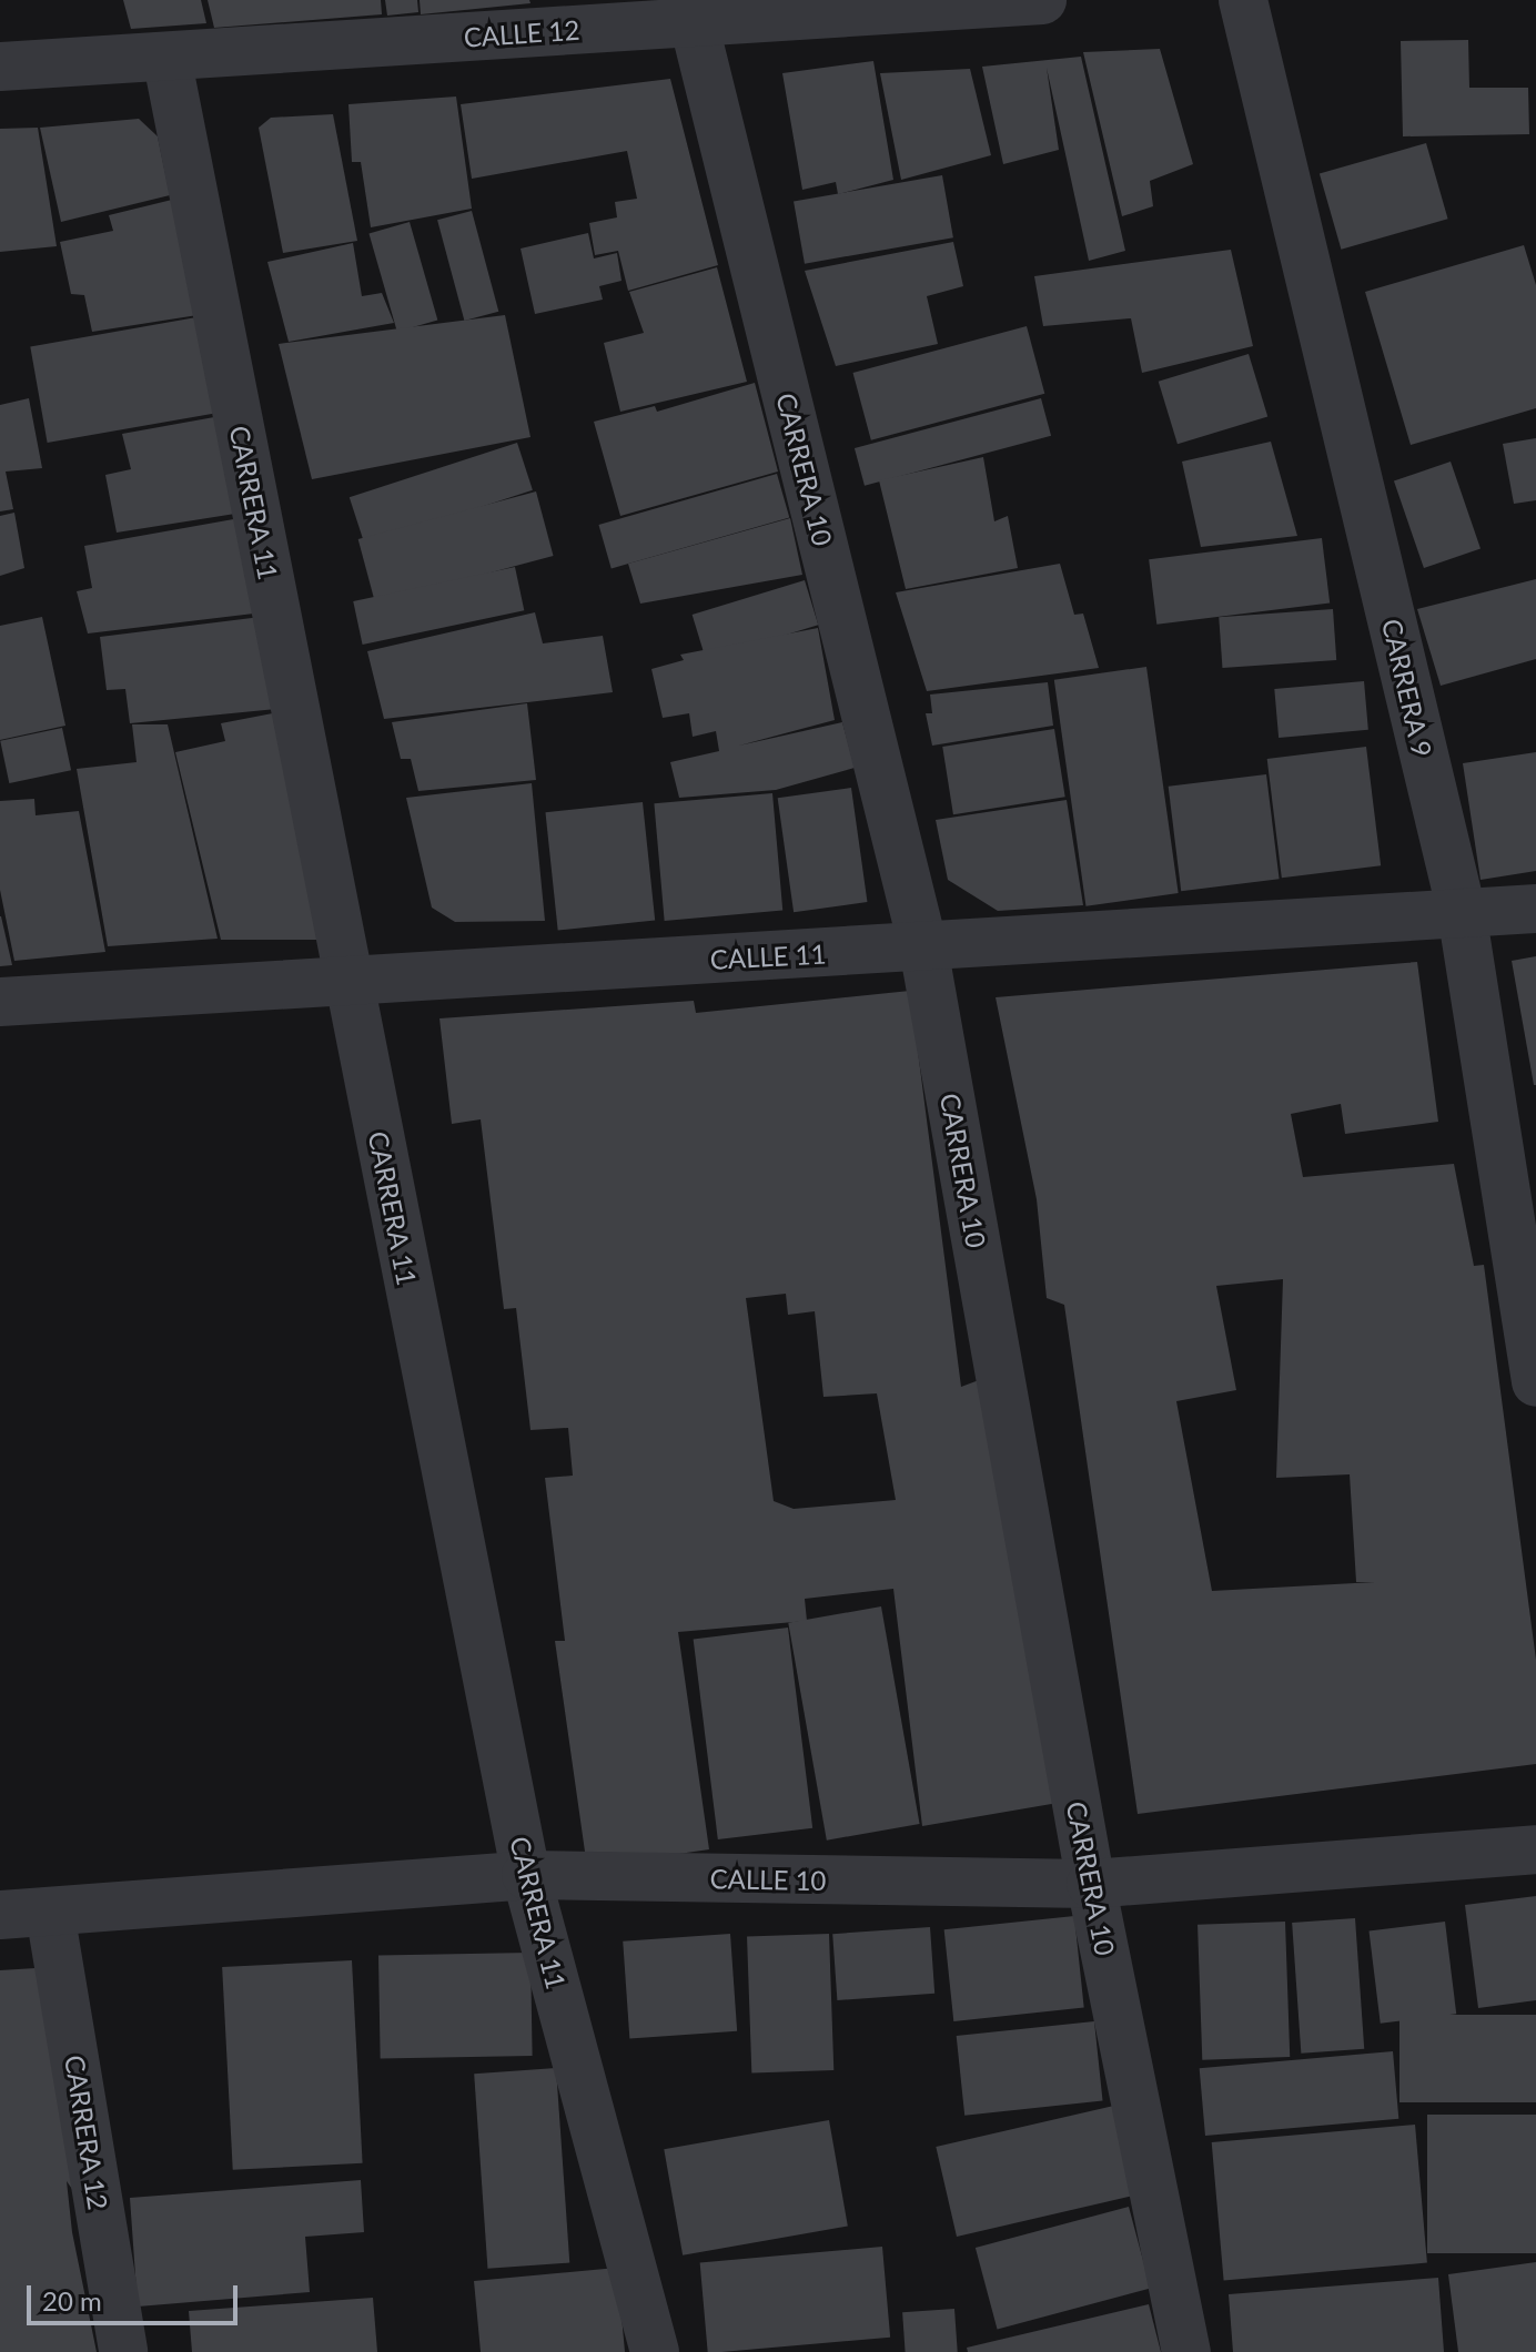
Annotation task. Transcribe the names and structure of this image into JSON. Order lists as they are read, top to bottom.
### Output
{
  "streets": {
    "street": [
      "CALLE 12",
      "CARRERA 10",
      "CARRERA 11",
      "CARRERA 9",
      "CALLE 11",
      "CALLE 10",
      "CARRERA 12"
    ]
  },
  "crossings": [
    ["CALLE 12", "CARRERA 10"],
    ["CALLE 12", "CARRERA 11"],
    ["CARRERA 10", "CALLE 11"],
    ["CARRERA 10", "CALLE 10"],
    ["CARRERA 11", "CALLE 11"],
    ["CARRERA 11", "CALLE 10"],
    ["CARRERA 9", "CALLE 11"],
    ["CALLE 10", "CARRERA 12"]
  ],
  "scale_bar": "20 m"
}
